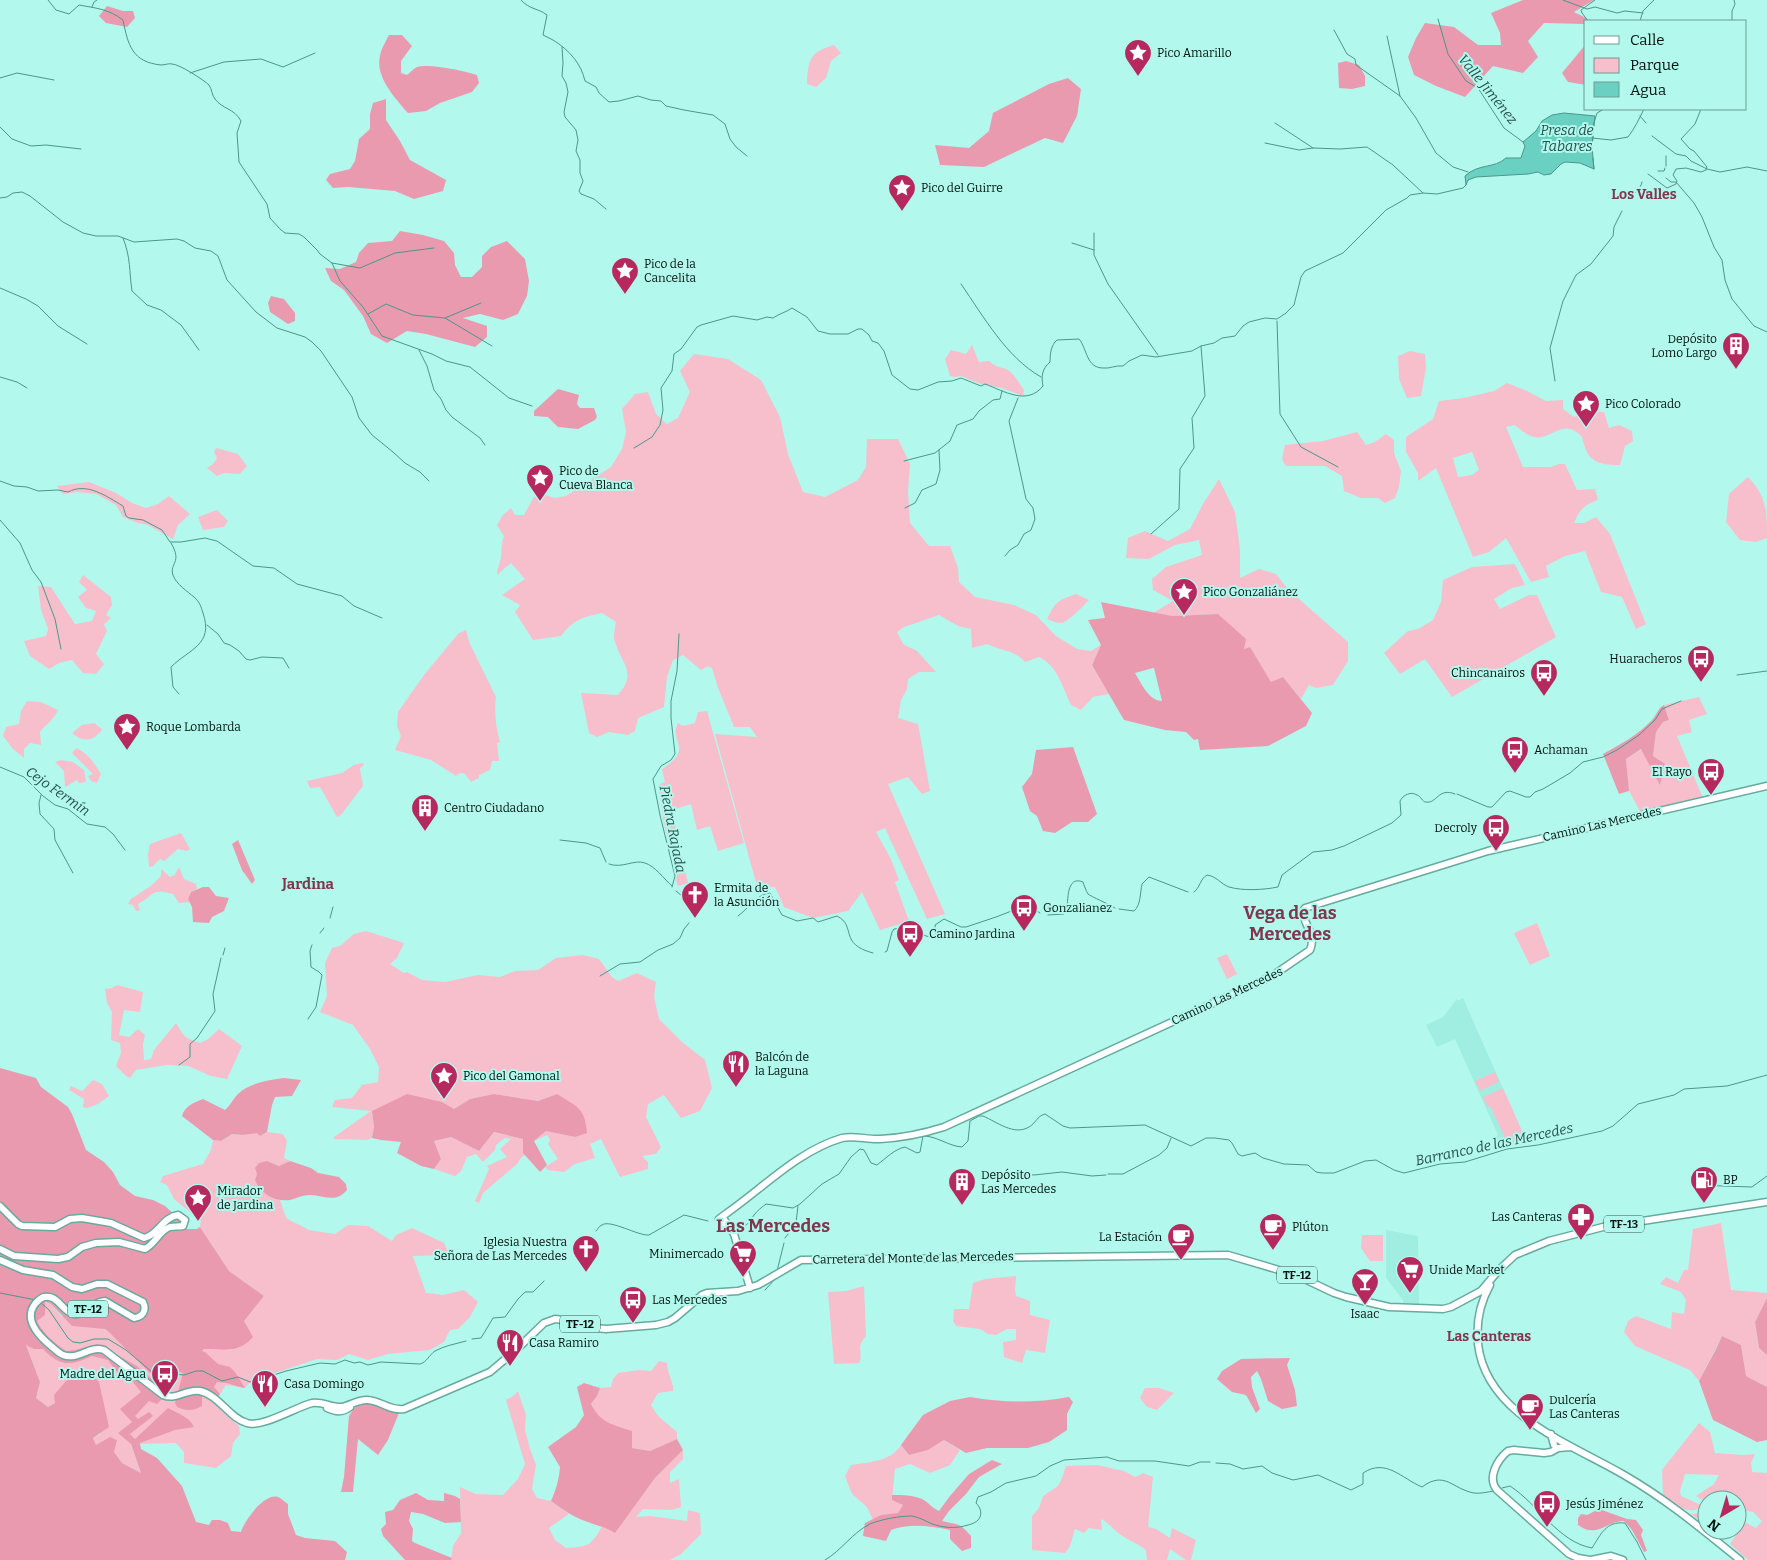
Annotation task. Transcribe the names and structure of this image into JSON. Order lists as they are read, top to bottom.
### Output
{
  "streets": {
    "main road": [
      "Camino Las Mercedes",
      "TF-13",
      "Carretera del Monte de las Mercedes",
      "TF-12"
    ]
  },
  "crossings": [
    ["Camino Las Mercedes", "Carretera del Monte de las Mercedes"],
    ["TF-13", "Carretera del Monte de las Mercedes"]
  ],
  "districts": [
    "Los Valles",
    "Jardina",
    "Vega de las Mercedes",
    "Las Mercedes",
    "Las Canteras"
  ],
  "water": [
    "Valle Jiménez",
    "Presa de Tabares",
    "Cejo Fermín",
    "Piedra Rajada",
    "Barranco de las Mercedes"
  ],
  "places": {
    "place": [
      "Pico Amarillo",
      "Pico del Guirre",
      "Pico de la Cancelita",
      "Pico Colorado",
      "Pico de Cueva Blanca",
      "Pico Gonzaliánez",
      "Roque Lombarda",
      "Pico del Gamonal",
      "Mirador de Jardina"
    ],
    "building": ["Depósito Lomo Largo", "Centro Ciudadano", "Depósito Las Mercedes"],
    "bus stop": [
      "Huaracheros",
      "Chincanairos",
      "Achaman",
      "El Rayo",
      "Decroly",
      "Gonzalianez",
      "Camino Jardina",
      "Las Mercedes",
      "Madre del Agua",
      "Jesús Jiménez"
    ],
    "church": ["Ermita de la Asunción", "Iglesia Nuestra Señora de Las Mercedes"],
    "restaurant": ["Balcón de la Laguna", "Casa Ramiro", "Casa Domingo"],
    "fuel station": ["BP"],
    "pharmacy": ["Las Canteras"],
    "cafe": ["Plúton", "La Estación", "Dulcería Las Canteras"],
    "supermarket": ["Minimercado", "Unide Market"],
    "bar": ["Isaac"]
  },
  "legend": ["Calle", "Parque", "Agua"],
  "north": "bottom left"
}
